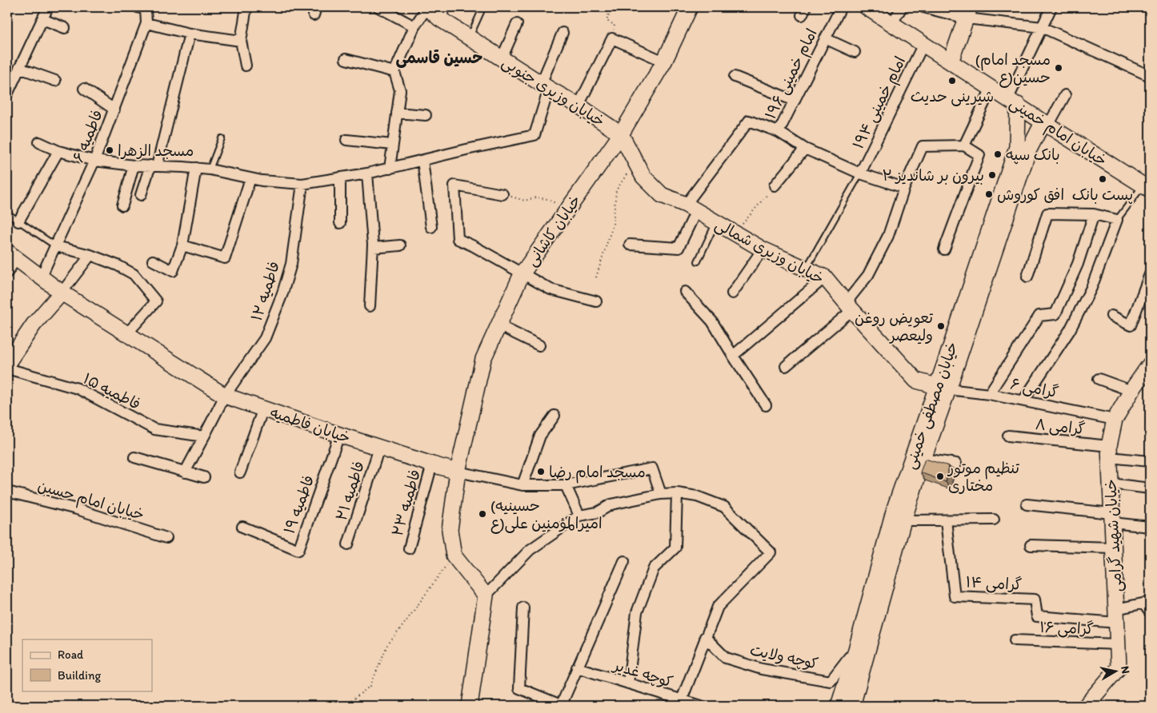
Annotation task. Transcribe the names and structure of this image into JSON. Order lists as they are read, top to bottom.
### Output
{
  "streets": {
    "street": [
      "امام خمینی ۱۹۶",
      "خیابان وزیری جنوبی",
      "امام خمینی ۱۹۴",
      "خیابان امام خمینی",
      "فاطمیه ۶",
      "خیابان کاشانی",
      "خیابان وزیری شمالی",
      "فاطمیه ۱۲",
      "گرامی ۶",
      "فاطمیه ۱۵",
      "خیابان مصطفی خمینی",
      "خیابان فاطمیه",
      "گرامی ۸",
      "فاطمیه ۲۱",
      "خیابان امام حسین",
      "فاطمیه ۲۳",
      "فاطمیه ۱۹",
      "خیابان شهید گرامی",
      "گرامی ۱۴",
      "گرامی ۱۶",
      "کوچه ولایت",
      "کوچه غدیر"
    ]
  },
  "crossings": [
    ["خیابان وزیری جنوبی", "خیابان کاشانی"],
    ["خیابان وزیری جنوبی", "خیابان وزیری شمالی"],
    ["امام خمینی ۱۹۴", "خیابان امام خمینی"],
    ["خیابان امام خمینی", "خیابان مصطفی خمینی"],
    ["فاطمیه ۶", "خیابان فاطمیه"],
    ["خیابان کاشانی", "خیابان وزیری شمالی"],
    ["خیابان کاشانی", "خیابان فاطمیه"],
    ["خیابان وزیری شمالی", "گرامی ۶"],
    ["خیابان وزیری شمالی", "خیابان مصطفی خمینی"],
    ["فاطمیه ۱۲", "خیابان فاطمیه"],
    ["گرامی ۶", "خیابان مصطفی خمینی"],
    ["گرامی ۶", "خیابان شهید گرامی"],
    ["خیابان مصطفی خمینی", "کوچه ولایت"],
    ["خیابان فاطمیه", "فاطمیه ۲۱"],
    ["خیابان فاطمیه", "فاطمیه ۲۳"],
    ["خیابان فاطمیه", "فاطمیه ۱۹"],
    ["گرامی ۸", "خیابان شهید گرامی"],
    ["خیابان شهید گرامی", "گرامی ۱۴"],
    ["خیابان شهید گرامی", "گرامی ۱۶"]
  ],
  "districts": ["حسین قاسمی"],
  "places": [
    "(مسجد امام حسین(ع",
    "شیرینی حدیث",
    "مسجد الزهرا",
    "بانک سپه",
    "بیرون بر شاندیز ۲",
    "پست بانک",
    "افق کوروش",
    "تعویض روغن ولیعصر",
    "مسجد امام رضا",
    "تنظیم موتور مختاری",
    "(حسینیه امیرالمؤمنین علی(ع"
  ],
  "legend": ["Road", "Building"],
  "north": "right"
}
